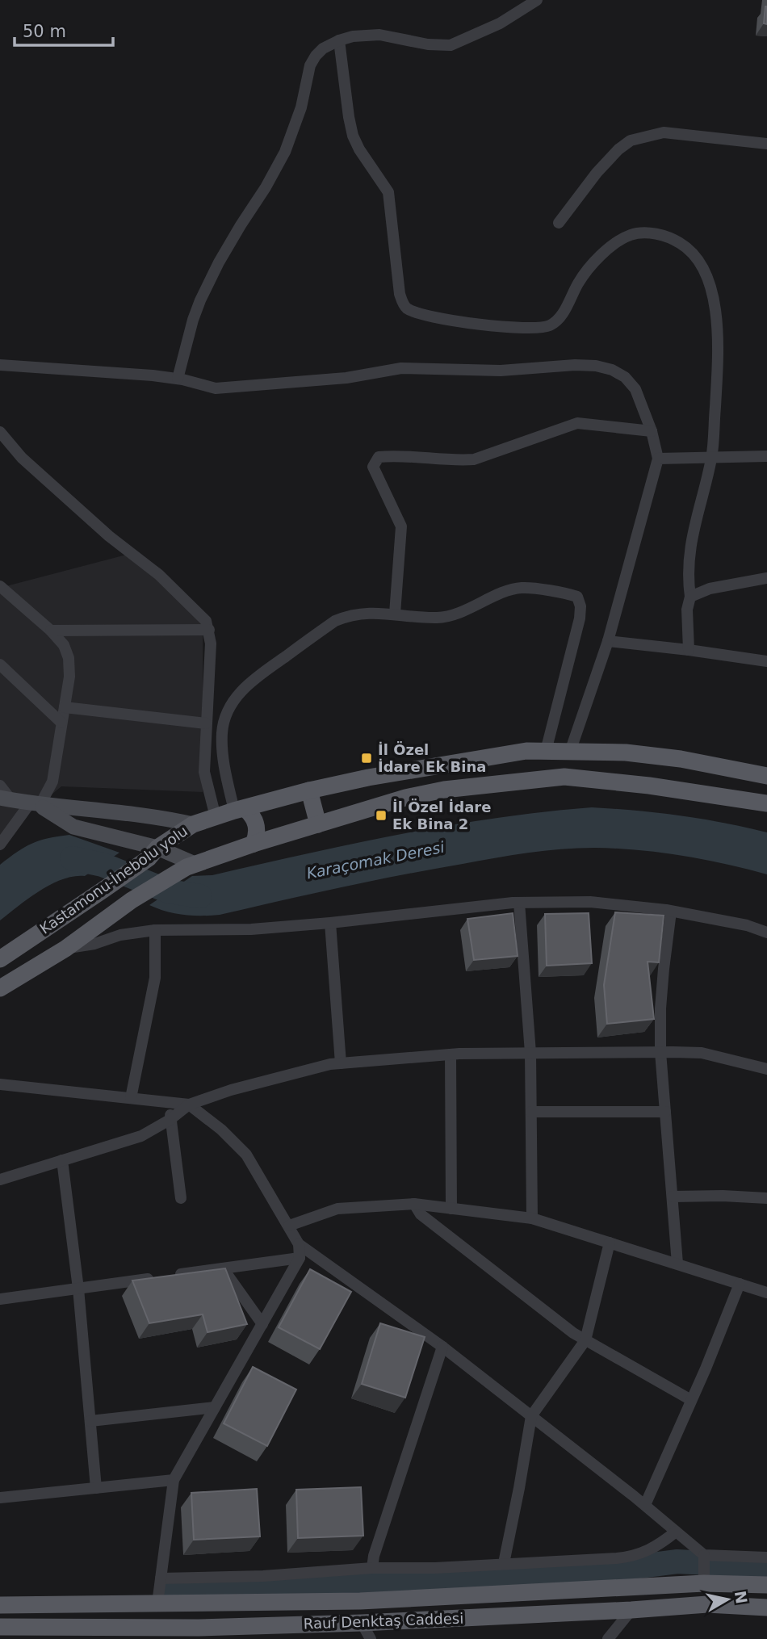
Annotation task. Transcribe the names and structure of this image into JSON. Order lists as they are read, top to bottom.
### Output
{
  "streets": {
    "main road": ["Kastamonu-İnebolu yolu", "Rauf Denktaş Caddesi"]
  },
  "water": ["Karaçomak Deresi"],
  "places": {
    "transit": ["İl Özel İdare Ek Bina", "İl Özel İdare Ek Bina 2"]
  },
  "scale_bar": "50 m",
  "north": "right"
}
